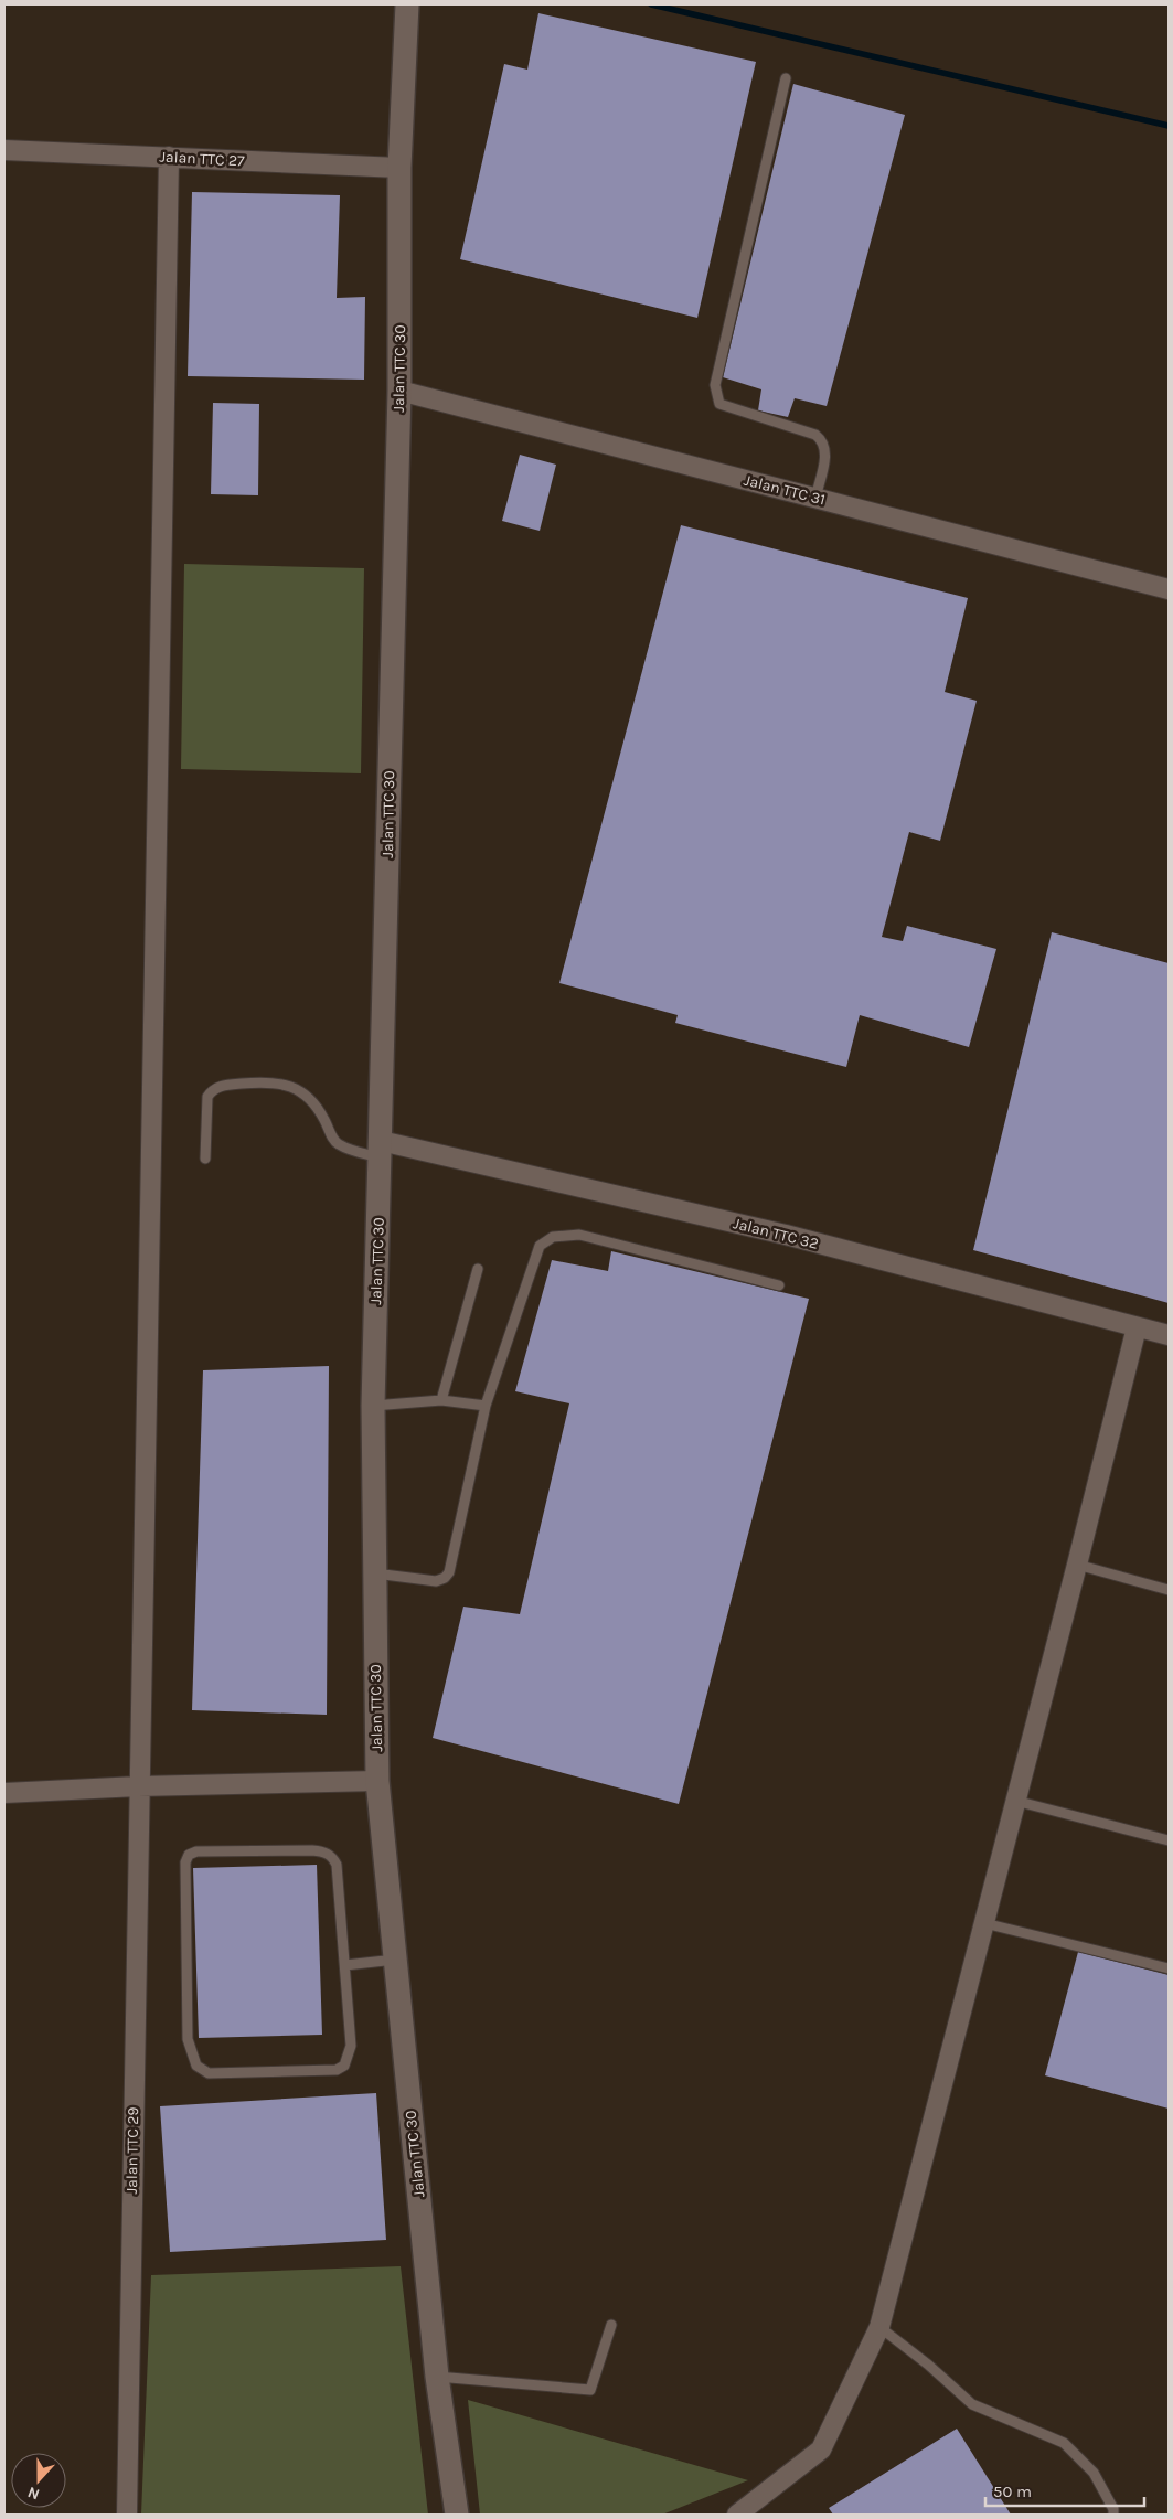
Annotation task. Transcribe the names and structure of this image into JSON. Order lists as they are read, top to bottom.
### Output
{
  "streets": {
    "street": [
      "Jalan TTC 27",
      "Jalan TTC 30",
      "Jalan TTC 31",
      "Jalan TTC 32",
      "Jalan TTC 29"
    ]
  },
  "crossings": [
    ["Jalan TTC 27", "Jalan TTC 30"],
    ["Jalan TTC 27", "Jalan TTC 29"],
    ["Jalan TTC 30", "Jalan TTC 31"],
    ["Jalan TTC 30", "Jalan TTC 32"]
  ],
  "scale_bar": "50 m",
  "north": "bottom"
}
